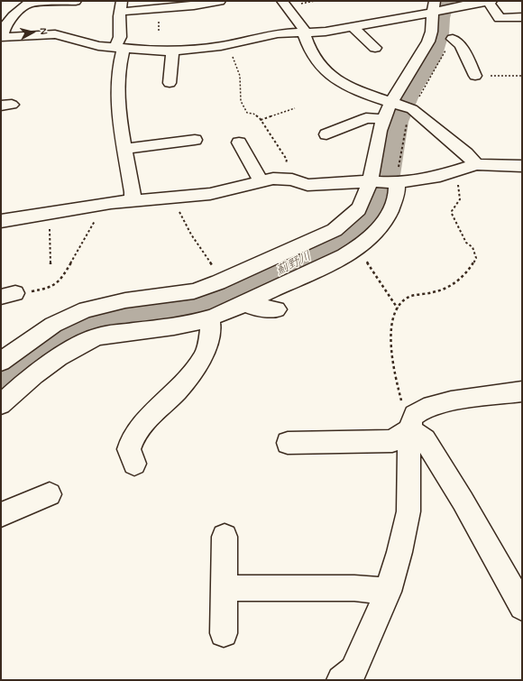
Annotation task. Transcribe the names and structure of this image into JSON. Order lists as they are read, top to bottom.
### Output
{
  "water": ["薊野川"],
  "north": "right"
}
